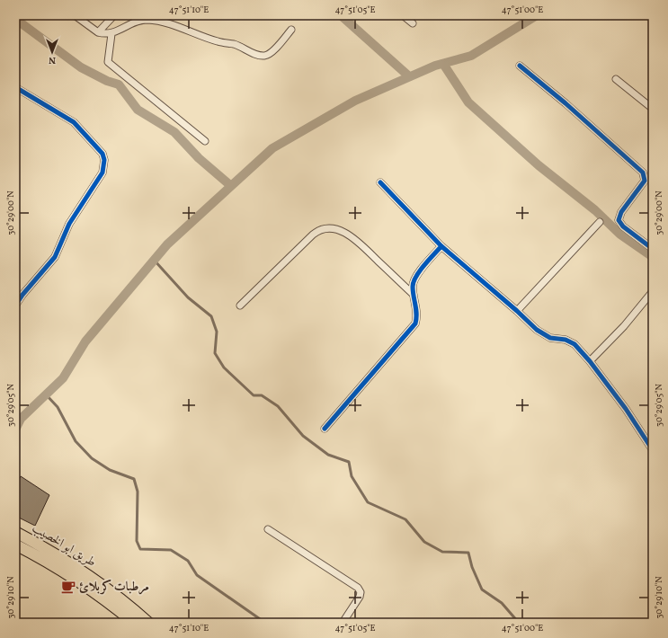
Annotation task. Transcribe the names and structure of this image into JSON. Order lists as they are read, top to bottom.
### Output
{
  "streets": {
    "main road": ["طريق ابو الخصيب"]
  },
  "places": {
    "cafe": ["مرطبات كربلائ"]
  },
  "north": "bottom",
  "coordinates": [
    "47°51'10\"E",
    "47°51'05\"E",
    "47°51'00\"E",
    "30°29'00\"N",
    "30°29'05\"N",
    "30°29'10\"N"
  ]
}
